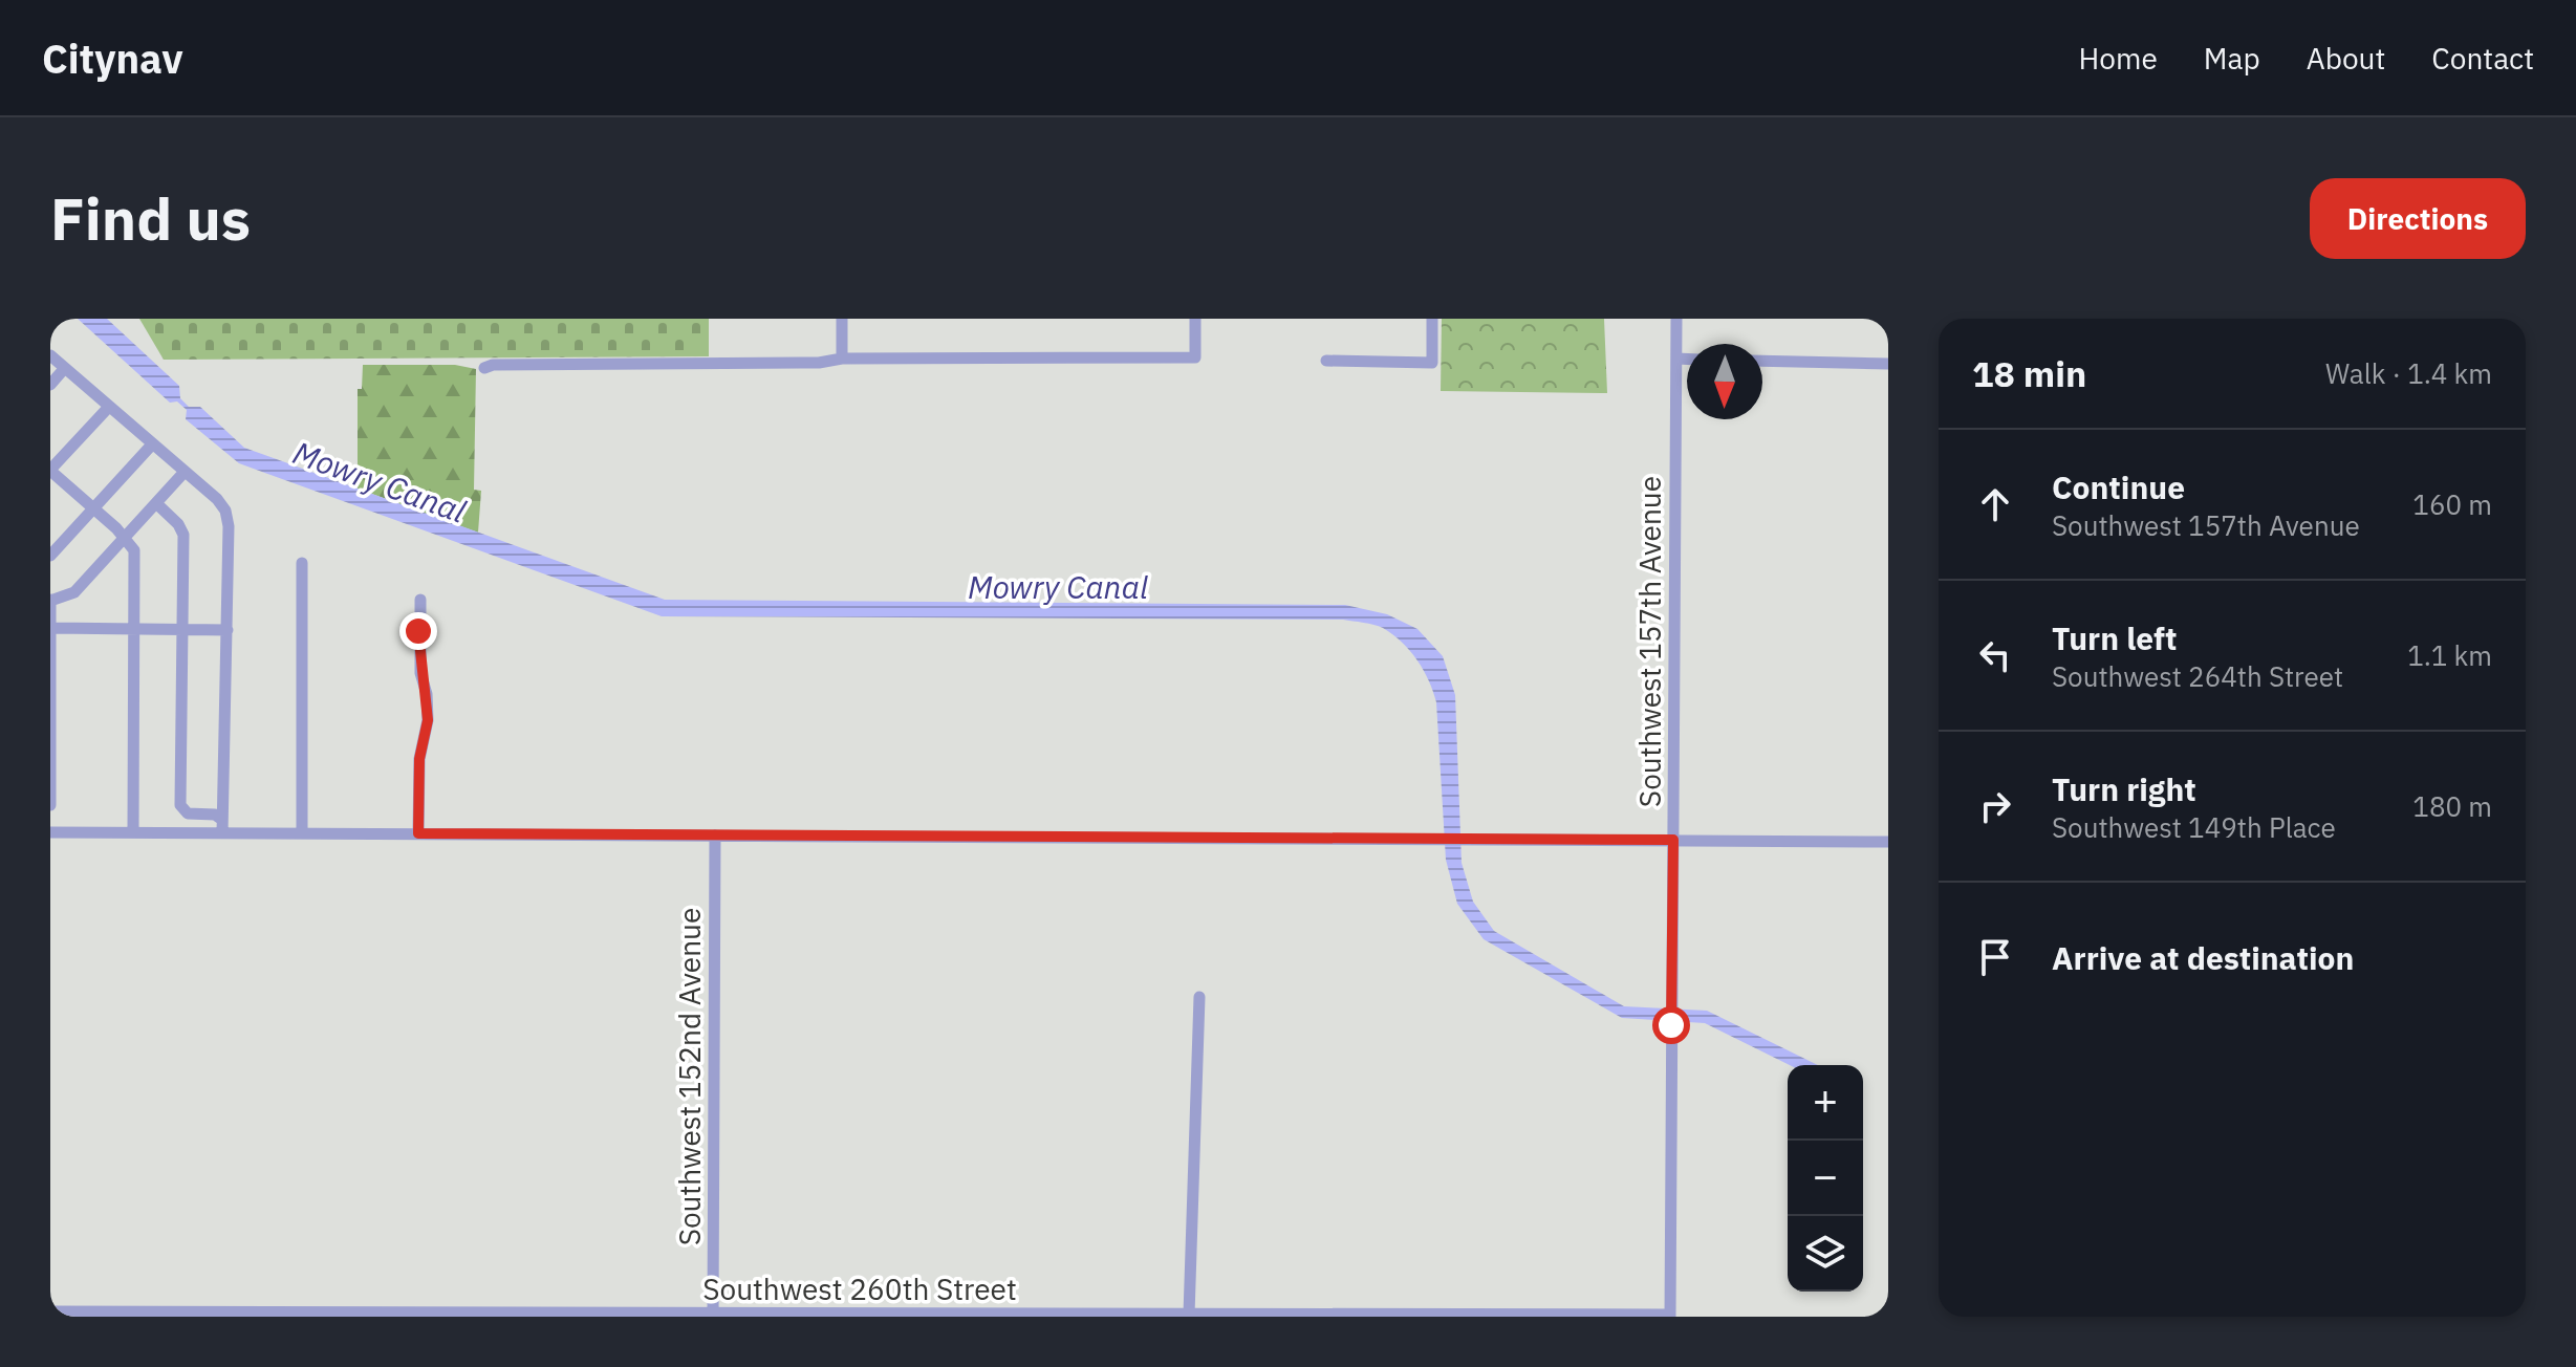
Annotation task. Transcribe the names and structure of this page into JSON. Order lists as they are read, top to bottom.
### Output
{
  "streets": {
    "street": ["Southwest 157th Avenue", "Southwest 152nd Avenue", "Southwest 260th Street"]
  },
  "crossings": [
    ["Southwest 157th Avenue", "Southwest 260th Street"],
    ["Southwest 152nd Avenue", "Southwest 260th Street"]
  ],
  "water": ["Mowry Canal"],
  "north": "bottom",
  "page": {
    "header": "Citynav",
    "nav": [
      "Home",
      "Map",
      "About",
      "Contact"
    ],
    "buttons": "Directions",
    "title": "Find us",
    "heading": ["18 min", "Walk · 1.4 km"],
    "list": [
      ["Continue", "Southwest 157th Avenue", "160 m"],
      ["Turn left", "Southwest 264th Street", "1.1 km"],
      ["Turn right", "Southwest 149th Place", "180 m"],
      "Arrive at destination"
    ],
    "map_buttons": ["+", "−"]
  }
}
